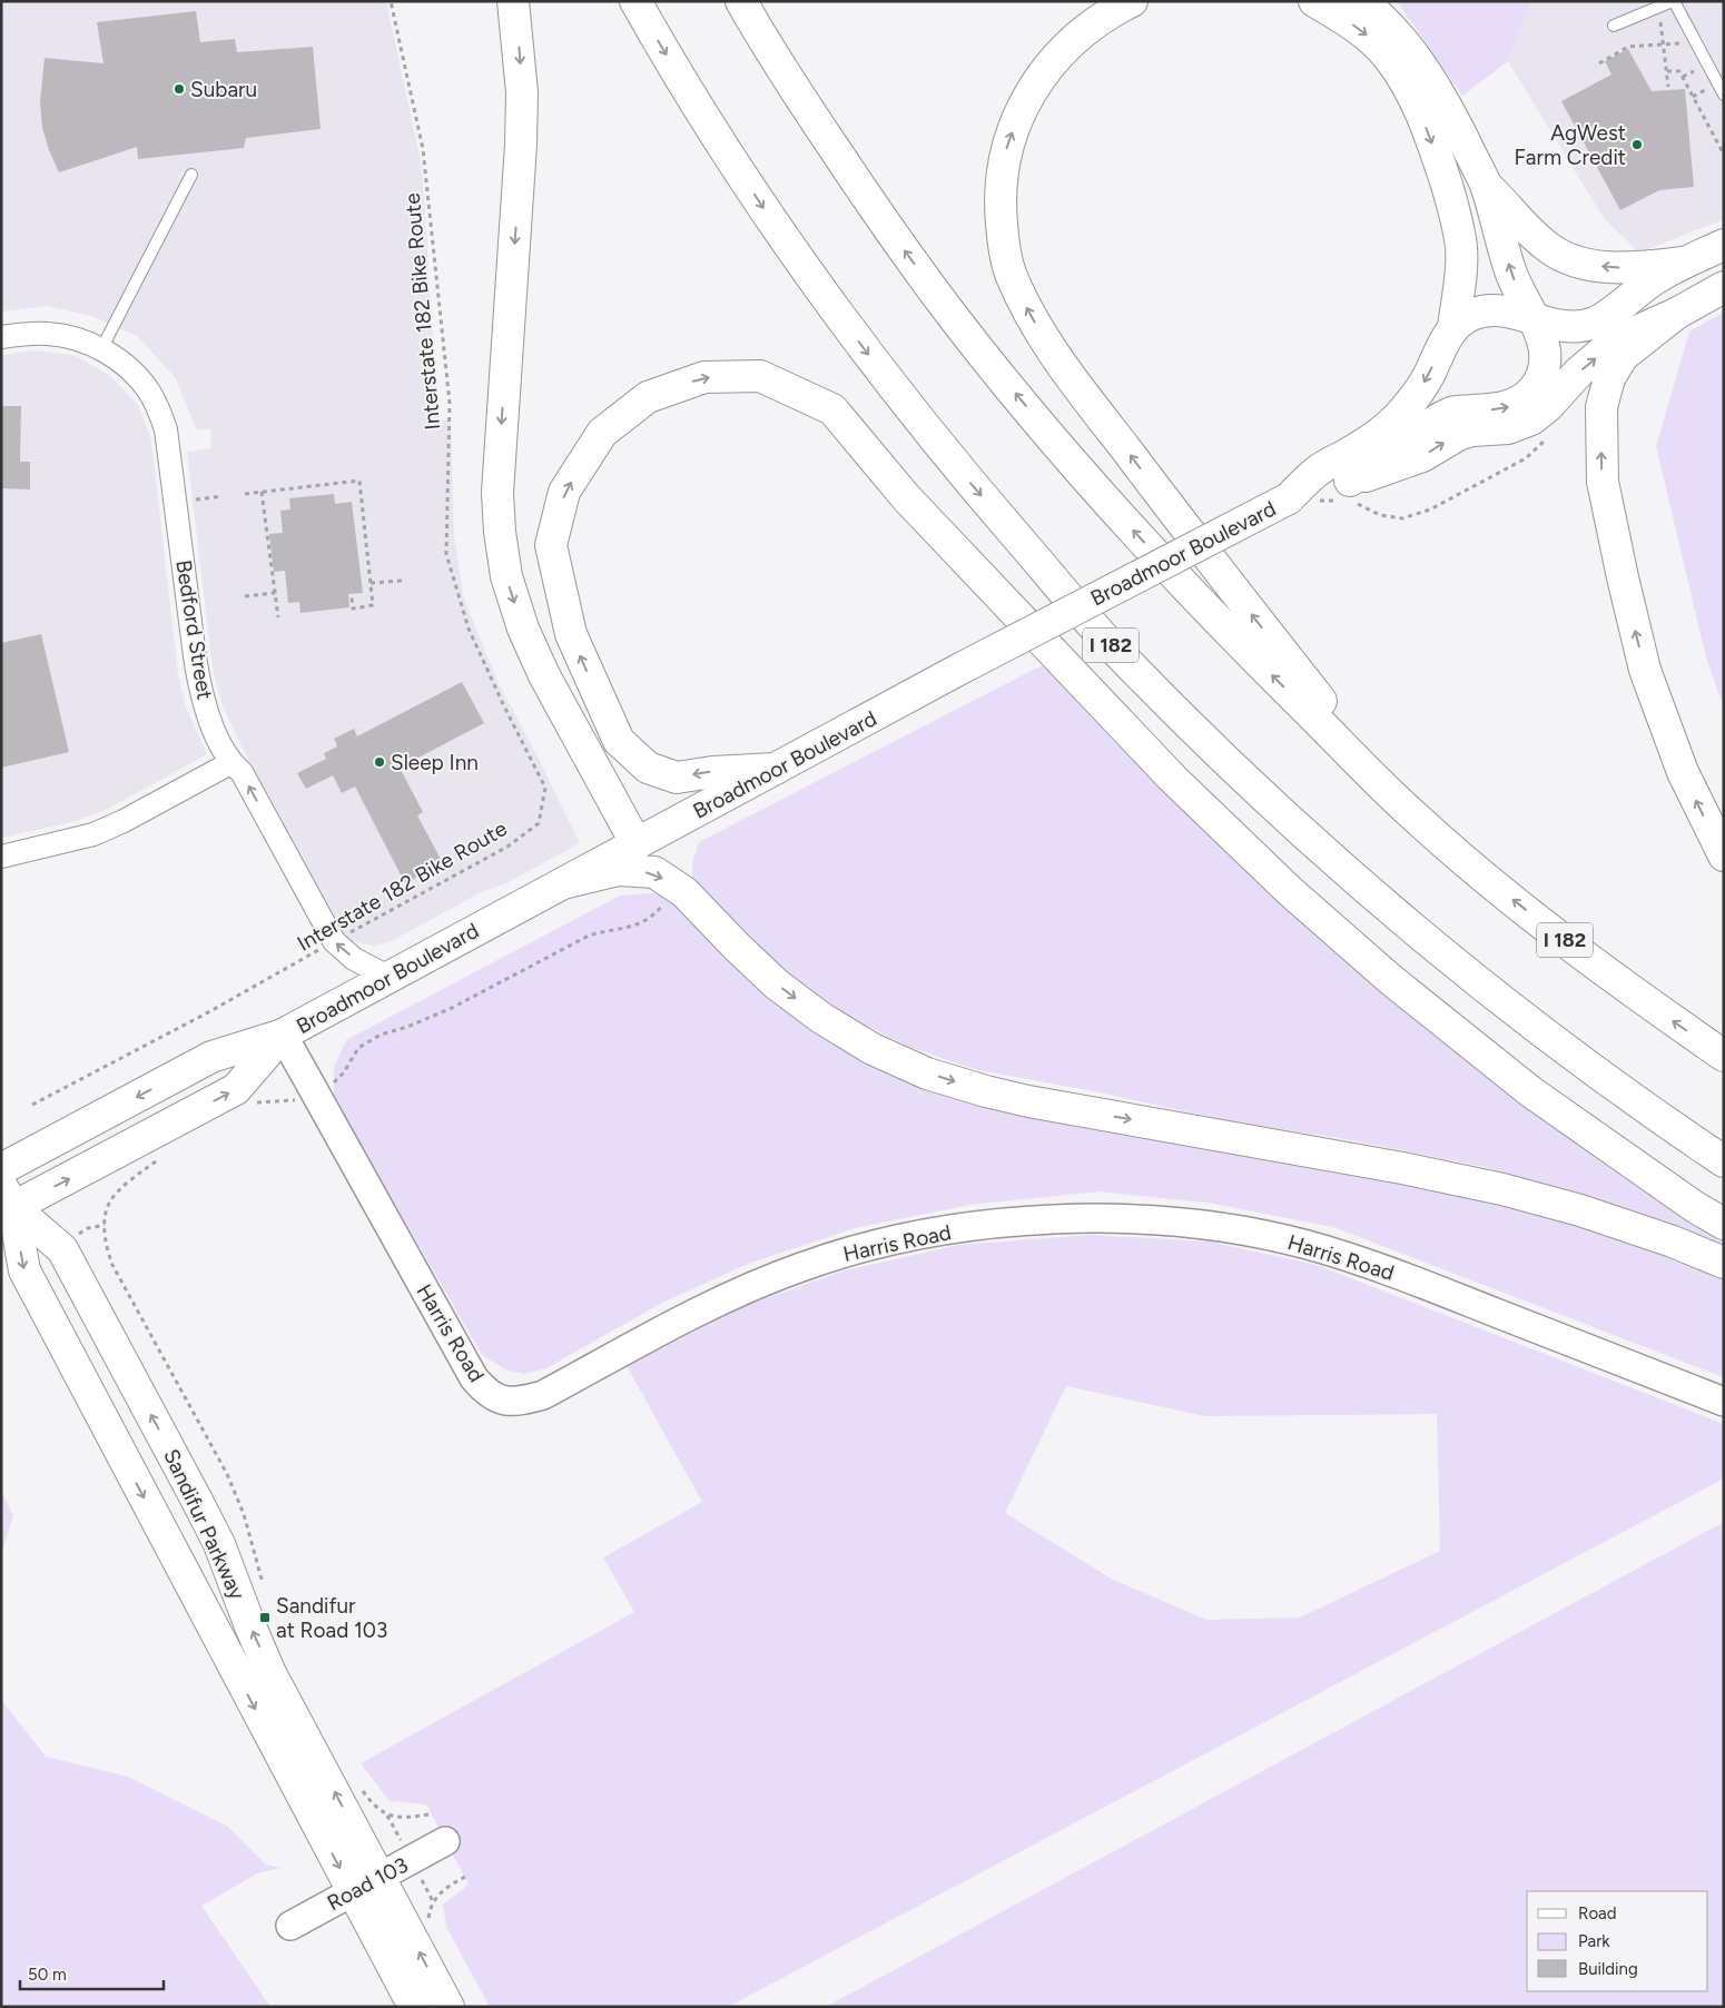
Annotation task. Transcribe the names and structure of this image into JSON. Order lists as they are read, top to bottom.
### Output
{
  "streets": {
    "main road": ["Broadmoor Boulevard", "I 182", "Sandifur Parkway"],
    "street": ["Bedford Street", "Harris Road", "Road 103"],
    "path": ["Interstate 182 Bike Route"]
  },
  "crossings": [
    ["Interstate 182 Bike Route", "Bedford Street"],
    ["Broadmoor Boulevard", "Bedford Street"],
    ["Broadmoor Boulevard", "Harris Road"],
    ["Broadmoor Boulevard", "Sandifur Parkway"],
    ["Sandifur Parkway", "Road 103"]
  ],
  "places": {
    "other": ["Subaru", "AgWest Farm Credit", "Sleep Inn"],
    "transit": ["Sandifur at Road 103"]
  },
  "legend": ["Road", "Park", "Building"],
  "scale_bar": "50 m"
}
